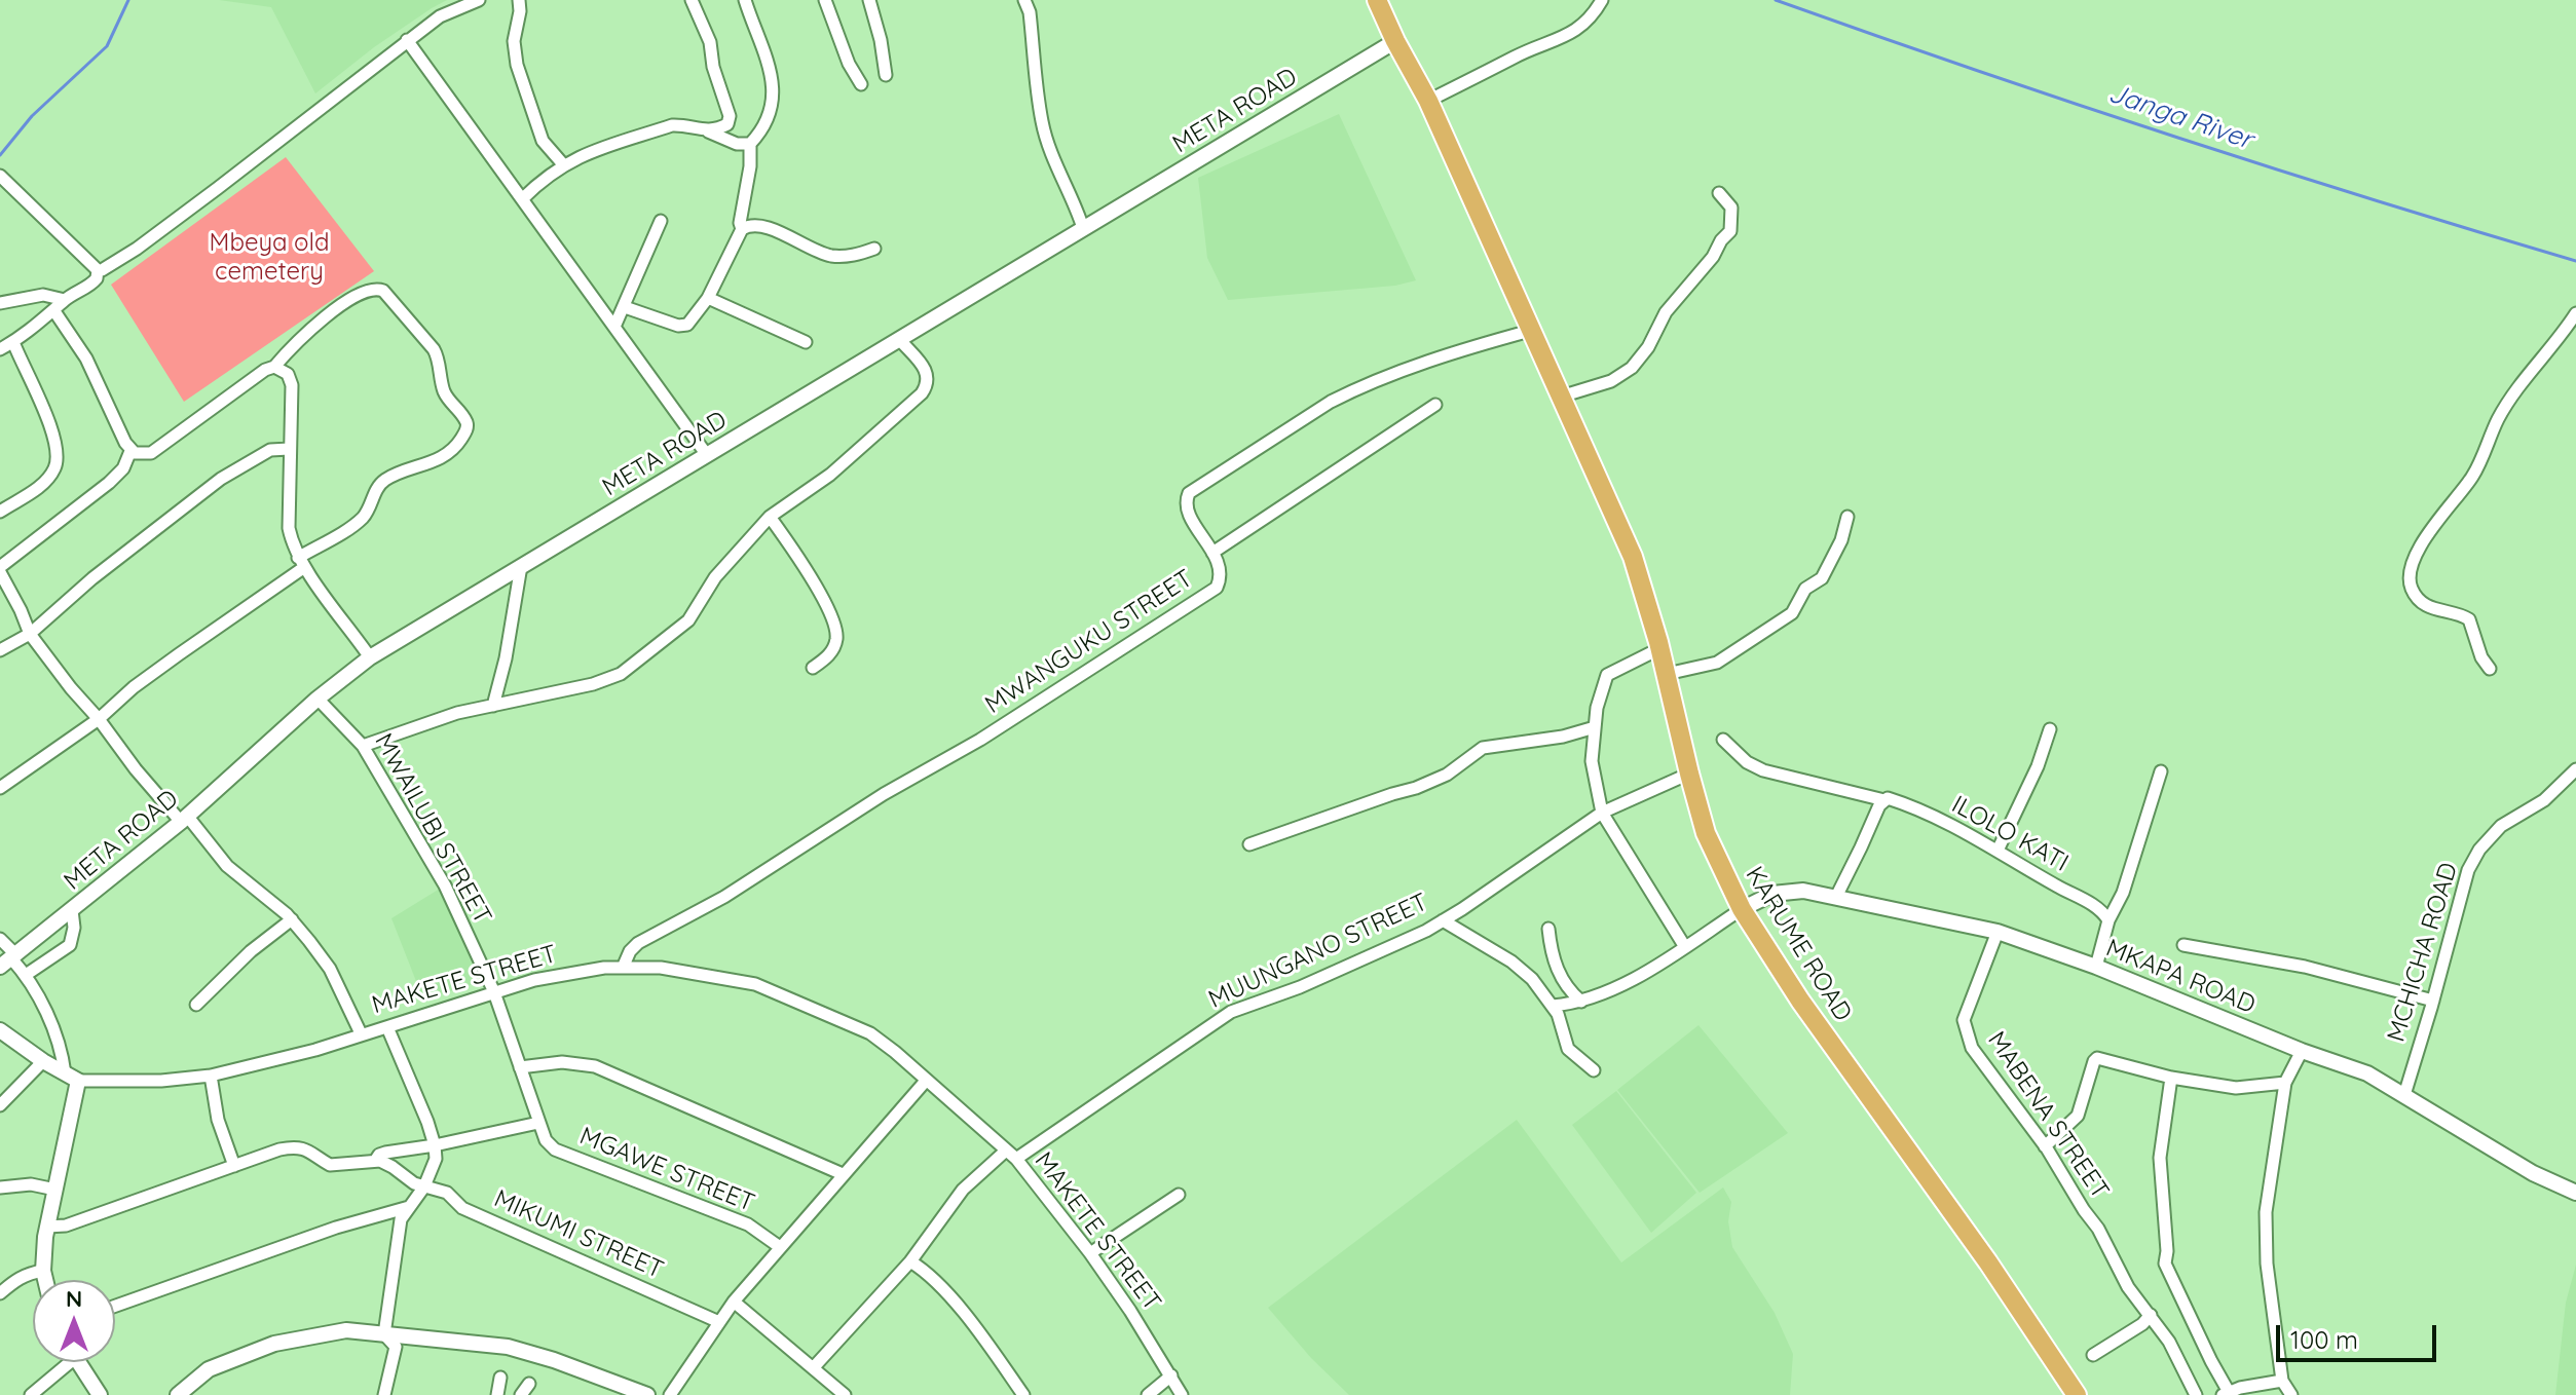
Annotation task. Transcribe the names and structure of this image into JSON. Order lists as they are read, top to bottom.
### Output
{
  "streets": {
    "highway": ["KARUME ROAD"],
    "street": [
      "META ROAD",
      "MWANGUKU STREET",
      "MWAILUBI STREET",
      "ILOLO KATI",
      "MUUNGANO STREET",
      "MCHICHA ROAD",
      "MKAPA ROAD",
      "MAKETE STREET",
      "MABENA STREET",
      "MGAWE STREET",
      "MIKUMI STREET"
    ]
  },
  "crossings": [
    ["META ROAD", "MWAILUBI STREET"],
    ["META ROAD", "KARUME ROAD"],
    ["MWANGUKU STREET", "KARUME ROAD"],
    ["MWANGUKU STREET", "MAKETE STREET"],
    ["MWAILUBI STREET", "MAKETE STREET"],
    ["MWAILUBI STREET", "MGAWE STREET"],
    ["KARUME ROAD", "MUUNGANO STREET"],
    ["KARUME ROAD", "MKAPA ROAD"],
    ["MUUNGANO STREET", "MAKETE STREET"],
    ["MCHICHA ROAD", "MKAPA ROAD"],
    ["MKAPA ROAD", "MABENA STREET"],
    ["MAKETE STREET", "MGAWE STREET"]
  ],
  "water": ["Janga River"],
  "parks": ["Mbeya old cemetery"],
  "scale_bar": "100 m",
  "north": "top"
}
